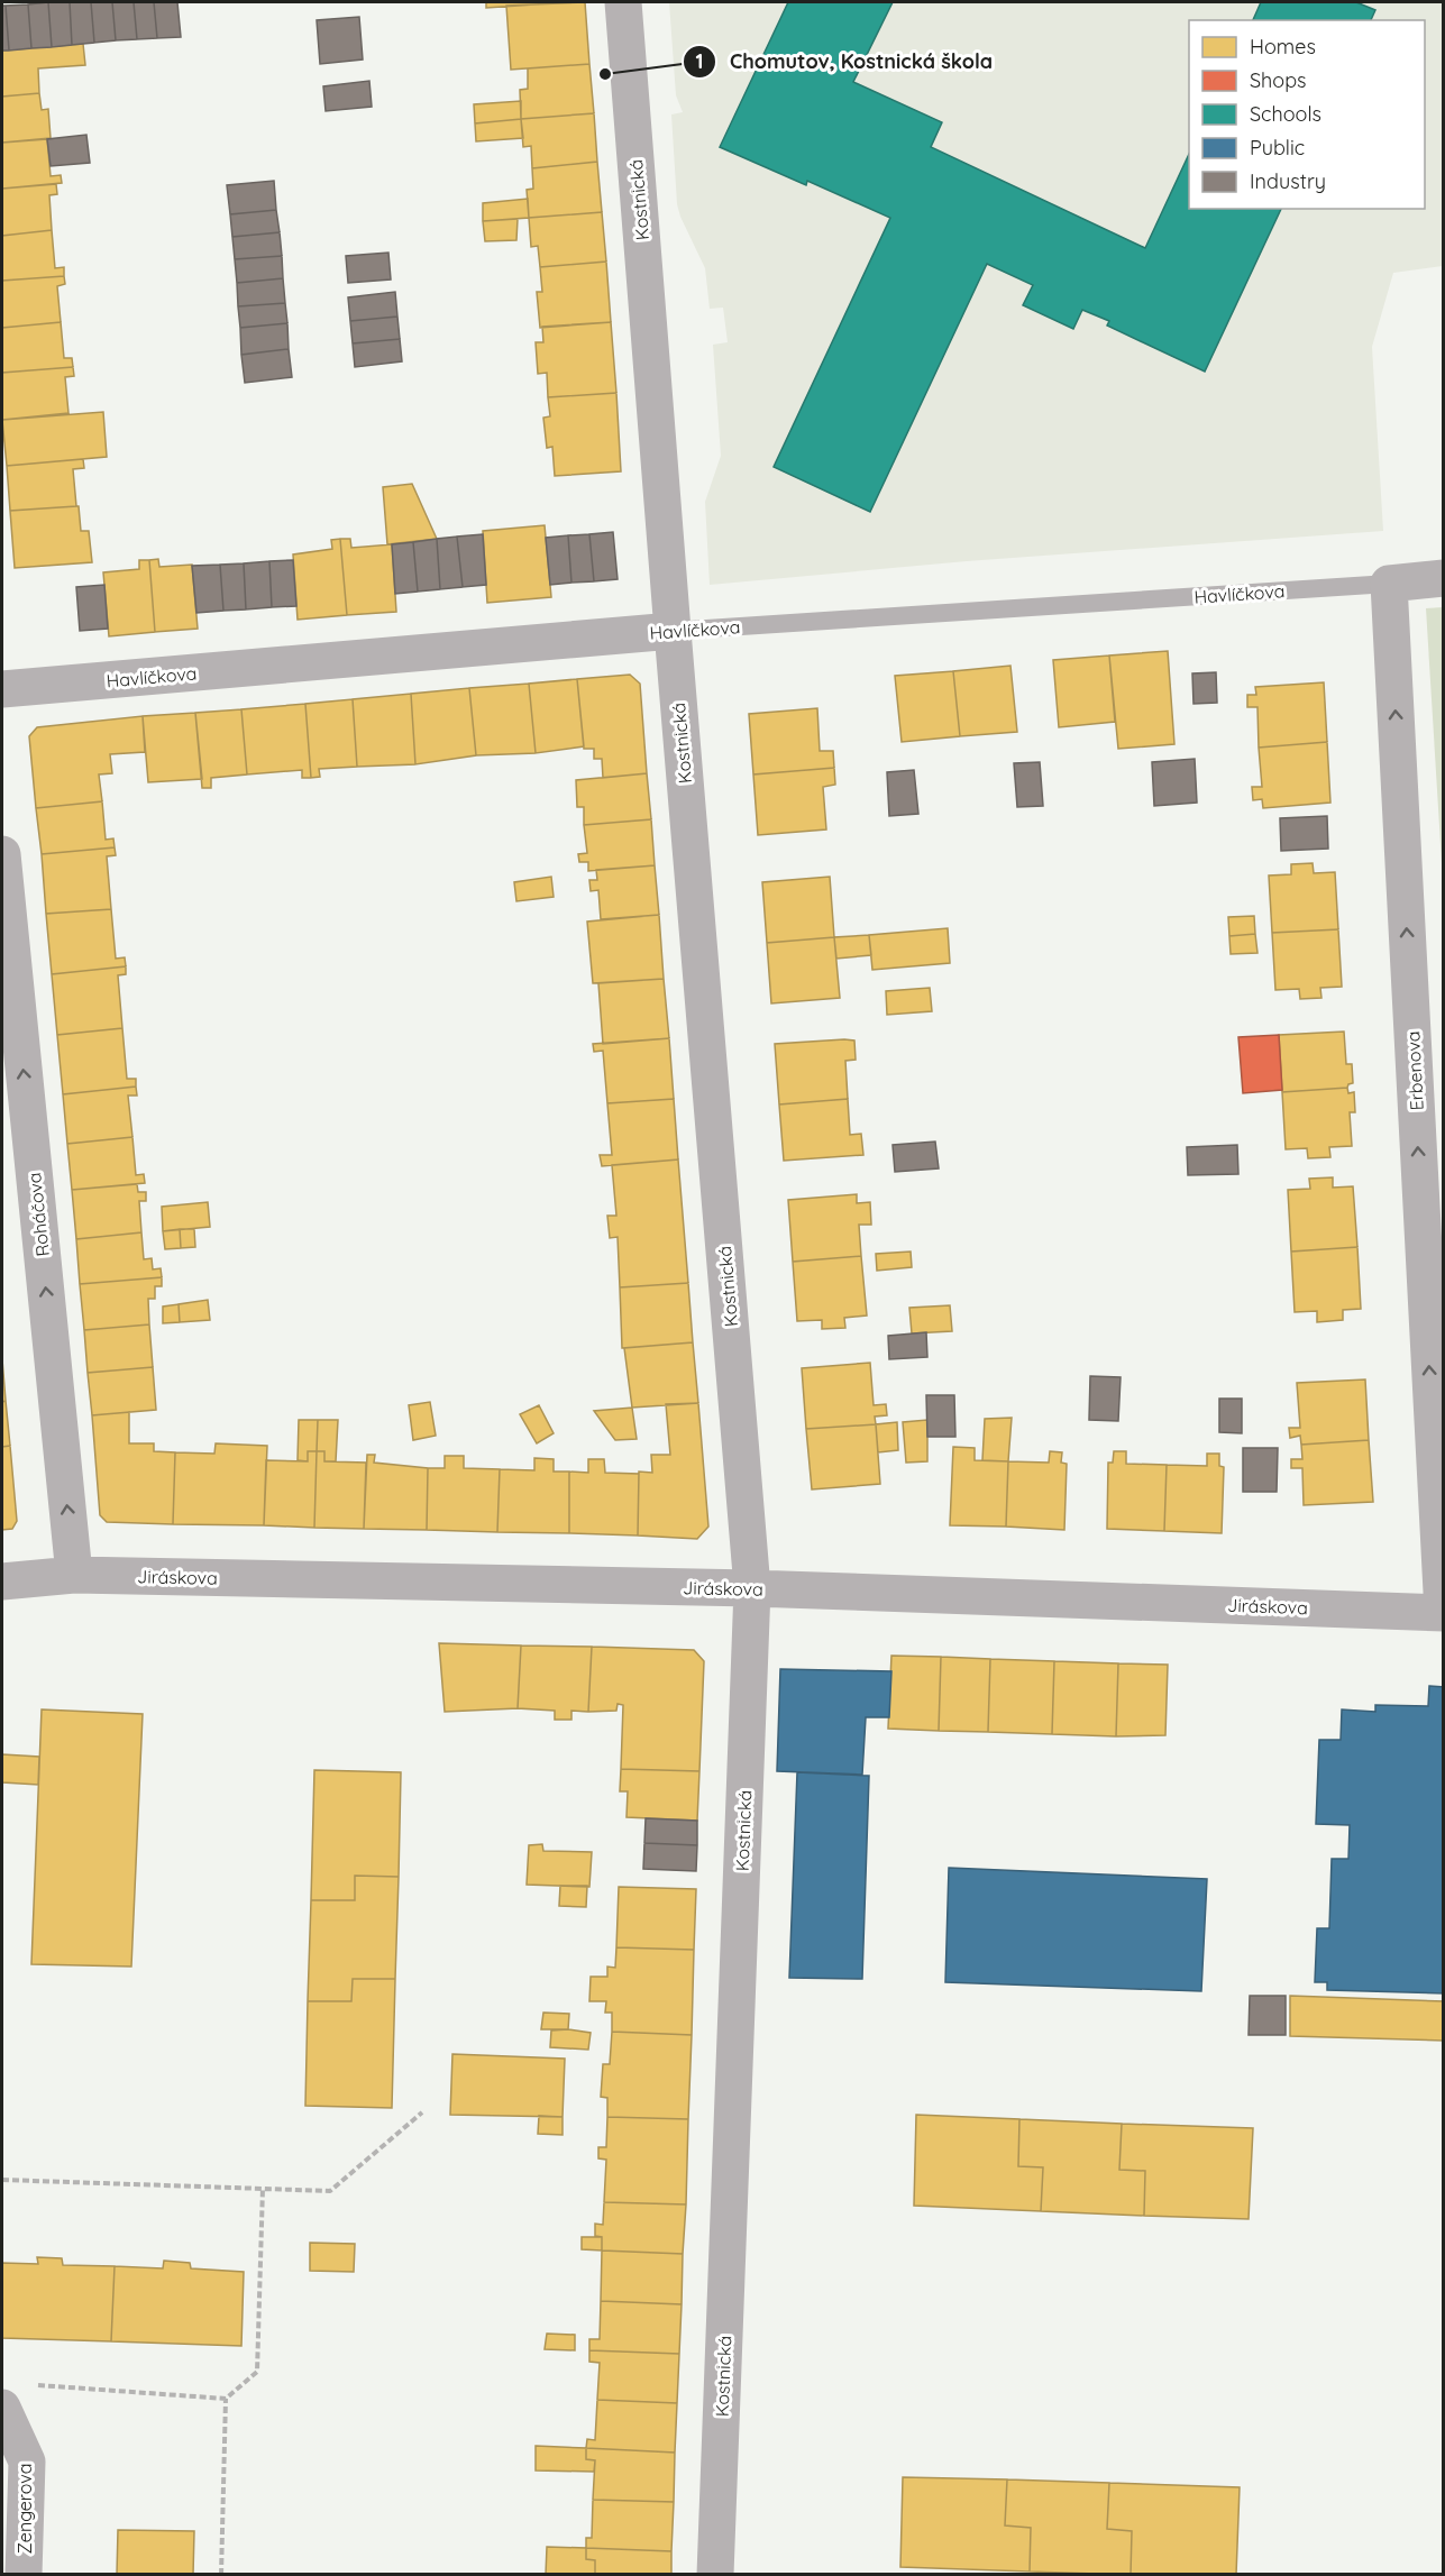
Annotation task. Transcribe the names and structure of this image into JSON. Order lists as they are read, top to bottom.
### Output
{
  "streets": {
    "street": [
      "Kostnická",
      "Havlíčkova",
      "Erbenova",
      "Roháčova",
      "Jiráskova",
      "Zengerova"
    ]
  },
  "crossings": [
    ["Kostnická", "Havlíčkova"],
    ["Kostnická", "Jiráskova"],
    ["Havlíčkova", "Erbenova"],
    ["Erbenova", "Jiráskova"],
    ["Roháčova", "Jiráskova"]
  ],
  "one_way": ["Erbenova", "Roháčova"],
  "places": ["Chomutov, Kostnická škola"],
  "legend": [
    "Homes",
    "Shops",
    "Schools",
    "Public",
    "Industry"
  ]
}
